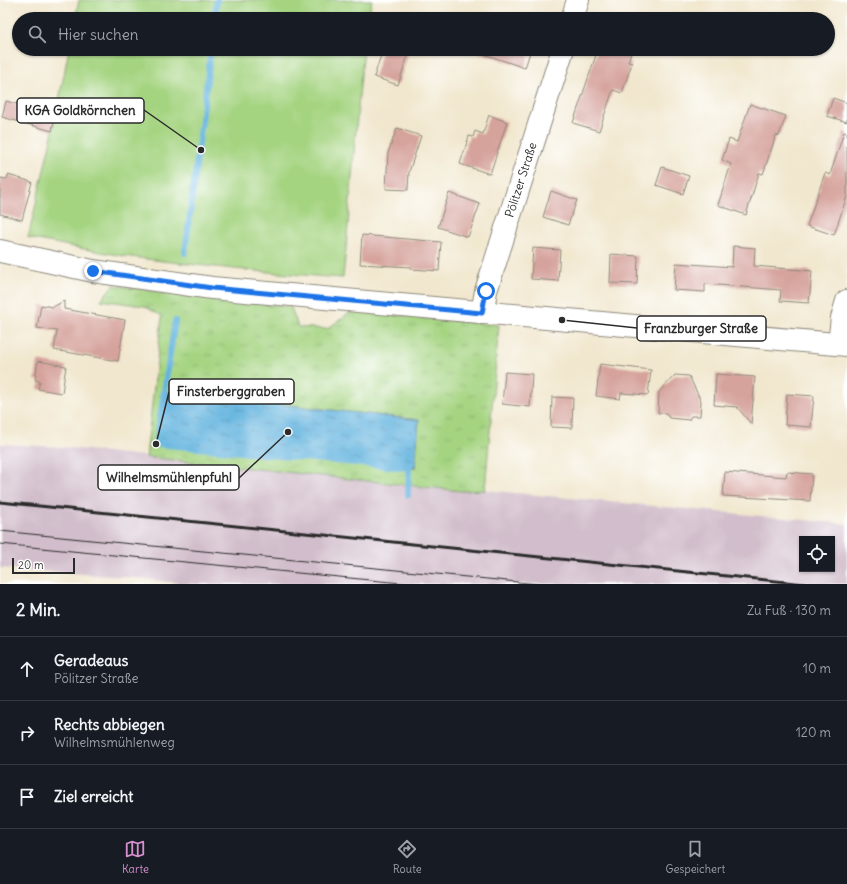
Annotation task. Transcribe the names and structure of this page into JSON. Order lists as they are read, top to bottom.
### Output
{
  "streets": {
    "street": ["Pölitzer Straße"]
  },
  "places": [
    "KGA Goldkörnchen",
    "Franzburger Straße",
    "Wilhelmsmühlenpfuhl",
    "Finsterberggraben"
  ],
  "scale_bar": "20 m",
  "page": {
    "search": "Hier suchen",
    "scale": "20 m",
    "heading": ["2 Min.", "Zu Fuß · 130 m"],
    "list": [
      ["Geradeaus", "Pölitzer Straße", "10 m"],
      ["Rechts abbiegen", "Wilhelmsmühlenweg", "120 m"],
      "Ziel erreicht"
    ],
    "nav": ["Karte", "Route", "Gespeichert"]
  }
}
